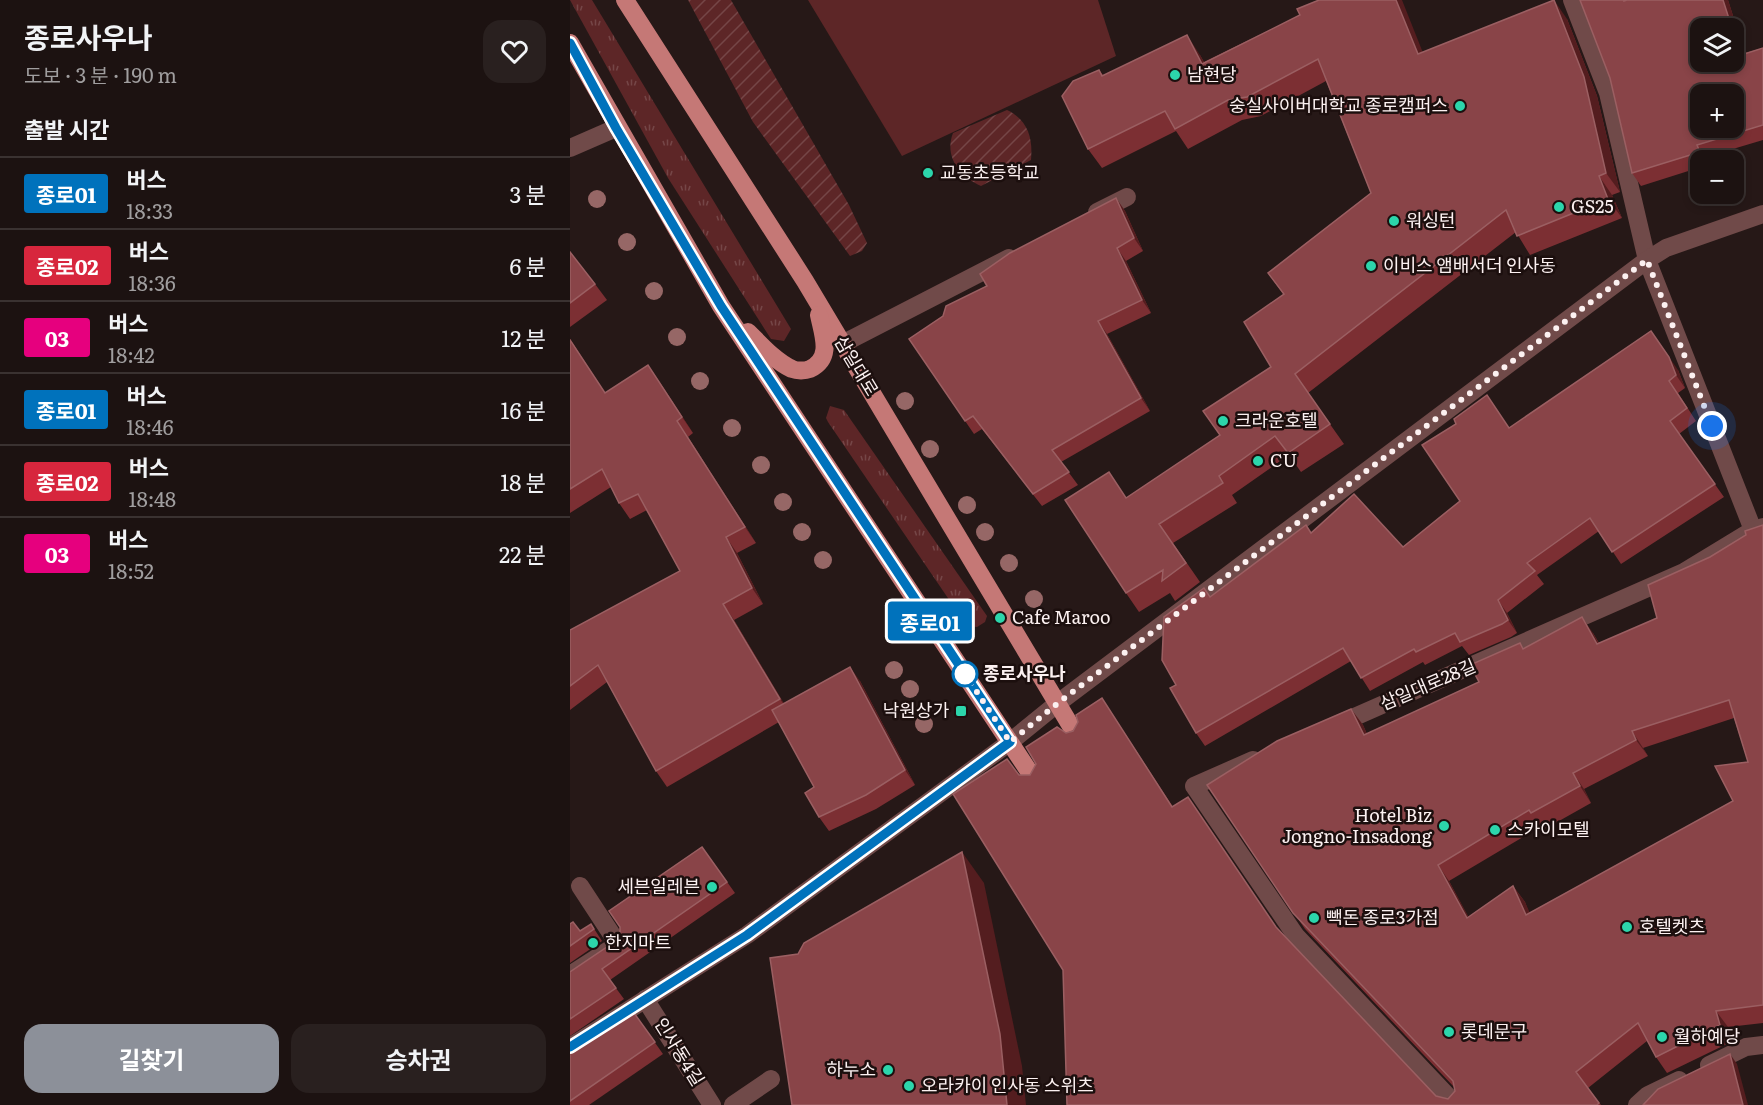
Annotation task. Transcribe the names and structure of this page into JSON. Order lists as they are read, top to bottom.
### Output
{
  "streets": {
    "main road": ["삼일대로"],
    "street": ["삼일대로28길", "인사동4길"]
  },
  "places": {
    "other": [
      "남현당",
      "숭실사이버대학교 종로캠퍼스",
      "교동초등학교",
      "GS25",
      "워싱턴",
      "이비스 앰배서더 인사동",
      "크라운호텔",
      "CU",
      "Cafe Maroo",
      "종로사우나",
      "Hotel Biz Jongno-Insadong",
      "스카이모텔",
      "세븐일레븐",
      "빽돈 종로3가점",
      "호텔켓츠",
      "한지마트",
      "롯데문구",
      "월하예당",
      "하누소",
      "오라카이 인사동 스위츠"
    ],
    "transit": ["낙원상가"]
  },
  "lines": ["bus line 종로01"],
  "page": {
    "heading": [
      ["종로사우나", "도보 · 3 분 · 190 m"],
      "출발 시간"
    ],
    "on_map": "종로01",
    "map_buttons": ["+", "−"],
    "list": [
      {
        "mark": "종로01",
        "name": "버스",
        "note": "18:33",
        "value": "3 분"
      },
      {
        "mark": "종로02",
        "name": "버스",
        "note": "18:36",
        "value": "6 분"
      },
      {
        "mark": "03",
        "name": "버스",
        "note": "18:42",
        "value": "12 분"
      },
      {
        "mark": "종로01",
        "name": "버스",
        "note": "18:46",
        "value": "16 분"
      },
      {
        "mark": "종로02",
        "name": "버스",
        "note": "18:48",
        "value": "18 분"
      },
      {
        "mark": "03",
        "name": "버스",
        "note": "18:52",
        "value": "22 분"
      }
    ],
    "buttons": ["길찾기", "승차권"]
  }
}
